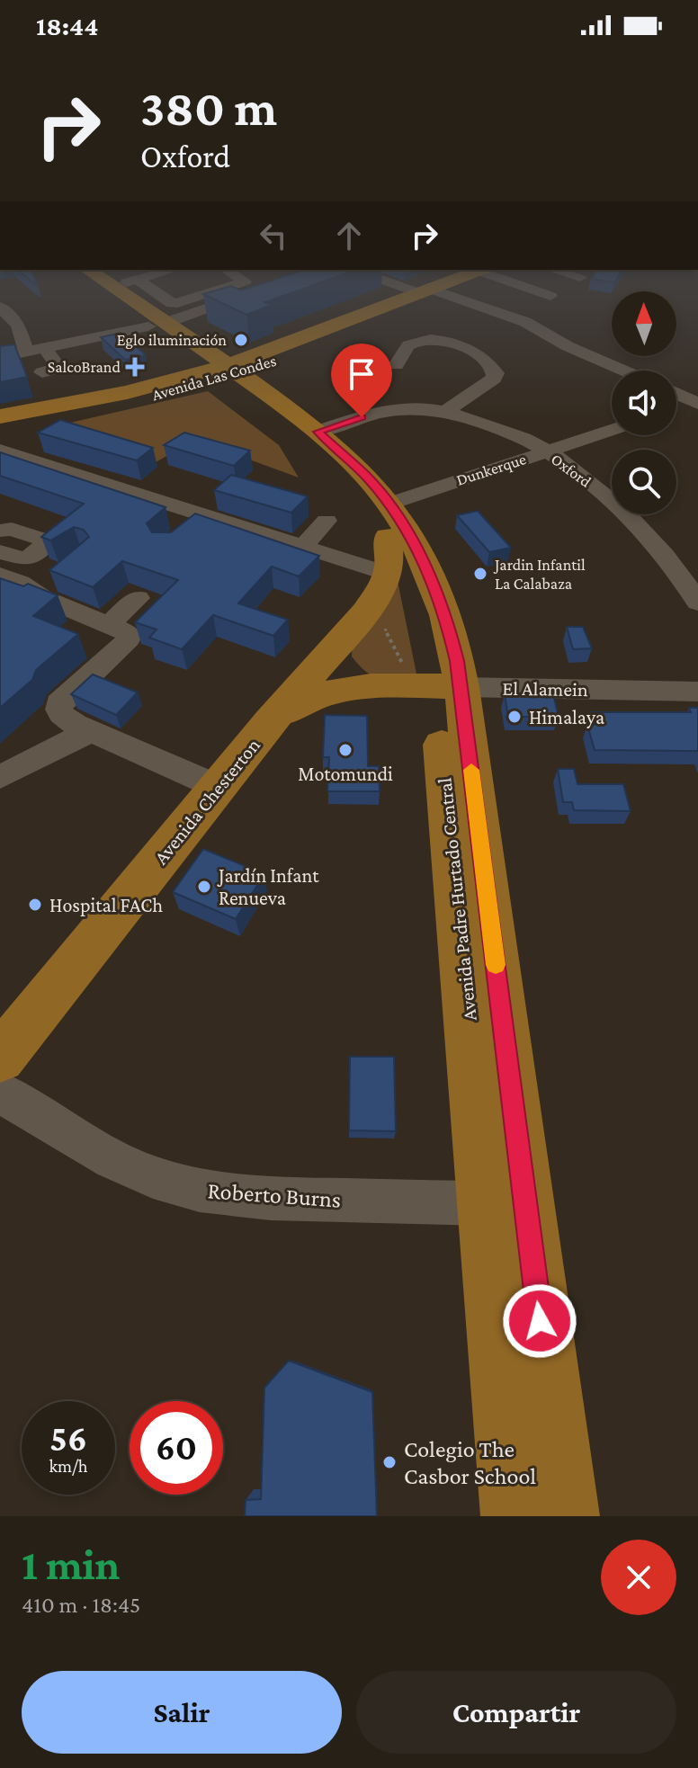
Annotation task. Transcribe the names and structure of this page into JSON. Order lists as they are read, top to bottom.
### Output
{
  "streets": {
    "main road": [
      "Avenida Las Condes",
      "El Alamein",
      "Avenida Chesterton",
      "Avenida Padre Hurtado Central"
    ],
    "street": ["Dunkerque", "Oxford", "Roberto Burns"]
  },
  "crossings": [
    ["Avenida Las Condes", "Avenida Padre Hurtado Central"],
    ["Dunkerque", "Oxford"],
    ["Dunkerque", "Avenida Padre Hurtado Central"],
    ["Oxford", "Avenida Padre Hurtado Central"],
    ["El Alamein", "Avenida Chesterton"],
    ["El Alamein", "Avenida Padre Hurtado Central"],
    ["Avenida Chesterton", "Avenida Padre Hurtado Central"],
    ["Avenida Padre Hurtado Central", "Roberto Burns"]
  ],
  "places": {
    "other": [
      "Eglo iluminación",
      "Jardin Infantil La Calabaza",
      "Himalaya",
      "Motomundi",
      "Jardín Infant Renueva",
      "Hospital FACh",
      "Colegio The Casbor School"
    ],
    "health": ["SalcoBrand"]
  },
  "north": "top",
  "page": {
    "status": "18:44",
    "turn": ["380 m", "Oxford"],
    "speed": "56 km/h",
    "limit": "60",
    "heading": ["1 min", "410 m · 18:45"],
    "buttons": ["Salir", "Compartir"]
  }
}
